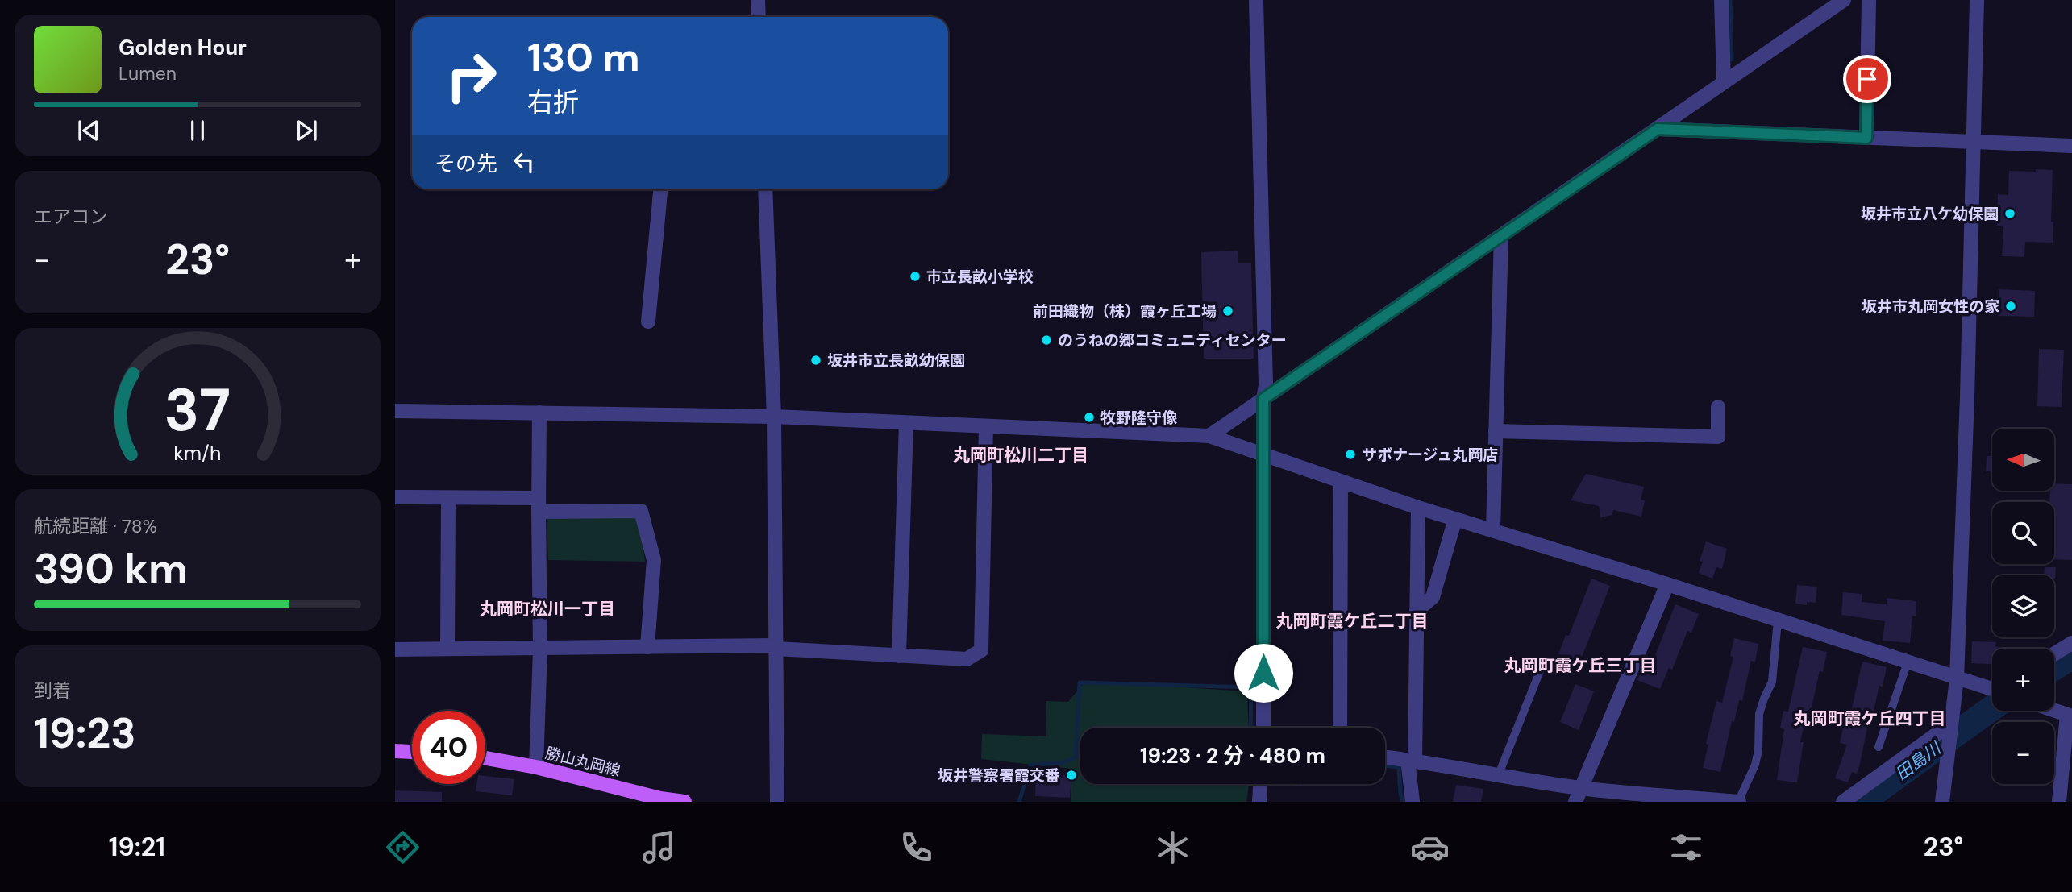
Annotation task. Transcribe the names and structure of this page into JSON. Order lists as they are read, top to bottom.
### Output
{
  "streets": {
    "main road": ["勝山丸岡線"]
  },
  "districts": [
    "丸岡町松川二丁目",
    "丸岡町松川一丁目",
    "丸岡町霞ケ丘二丁目",
    "丸岡町霞ケ丘三丁目",
    "丸岡町霞ケ丘四丁目"
  ],
  "water": ["田島川"],
  "places": [
    "坂井市立八ケ幼保園",
    "市立長畝小学校",
    "坂井市丸岡女性の家",
    "前田織物（株）霞ヶ丘工場",
    "のうねの郷コミュニティセンター",
    "坂井市立長畝幼保園",
    "牧野隆守像",
    "サボナージュ丸岡店",
    "坂井警察署霞交番"
  ],
  "north": "left",
  "page": {
    "turn": ["130 m", "右折"],
    "song": ["Golden Hour", "Lumen"],
    "then": "その先",
    "tile": [
      "エアコン",
      ["航続距離 · 78%", "390 km"],
      ["到着", "19:23"]
    ],
    "heat": ["−", "23°", "+"],
    "map_buttons": ["+", "−"],
    "limit": "40",
    "trip": "19:23 · 2 分 · 480 m",
    "tabs": ["19:21", "23°"],
    "gauge": ["37", "km/h"]
  }
}
